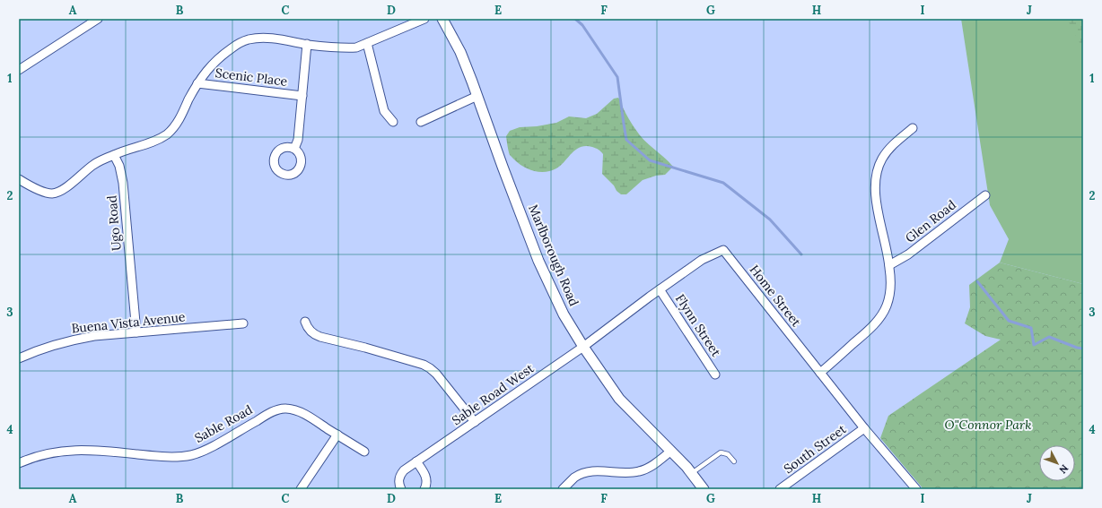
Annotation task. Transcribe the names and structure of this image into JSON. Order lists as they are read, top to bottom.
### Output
{
  "streets": {
    "street": [
      "Scenic Place",
      "Glen Road",
      "Ugo Road",
      "Marlborough Road",
      "Home Street",
      "Buena Vista Avenue",
      "Flynn Street",
      "Sable Road West",
      "Sable Road",
      "South Street"
    ]
  },
  "crossings": [
    ["Ugo Road", "Buena Vista Avenue"],
    ["Marlborough Road", "Home Street"],
    ["Marlborough Road", "Sable Road West"],
    ["Home Street", "Flynn Street"],
    ["Home Street", "Sable Road West"],
    ["Home Street", "South Street"]
  ],
  "parks": ["O\"Connor Park"],
  "north": "bottom right",
  "grid": {
    "columns": [
      "A",
      "B",
      "C",
      "D",
      "E",
      "F",
      "G",
      "H",
      "I",
      "J"
    ],
    "rows": [
      "1",
      "2",
      "3",
      "4"
    ]
  }
}
